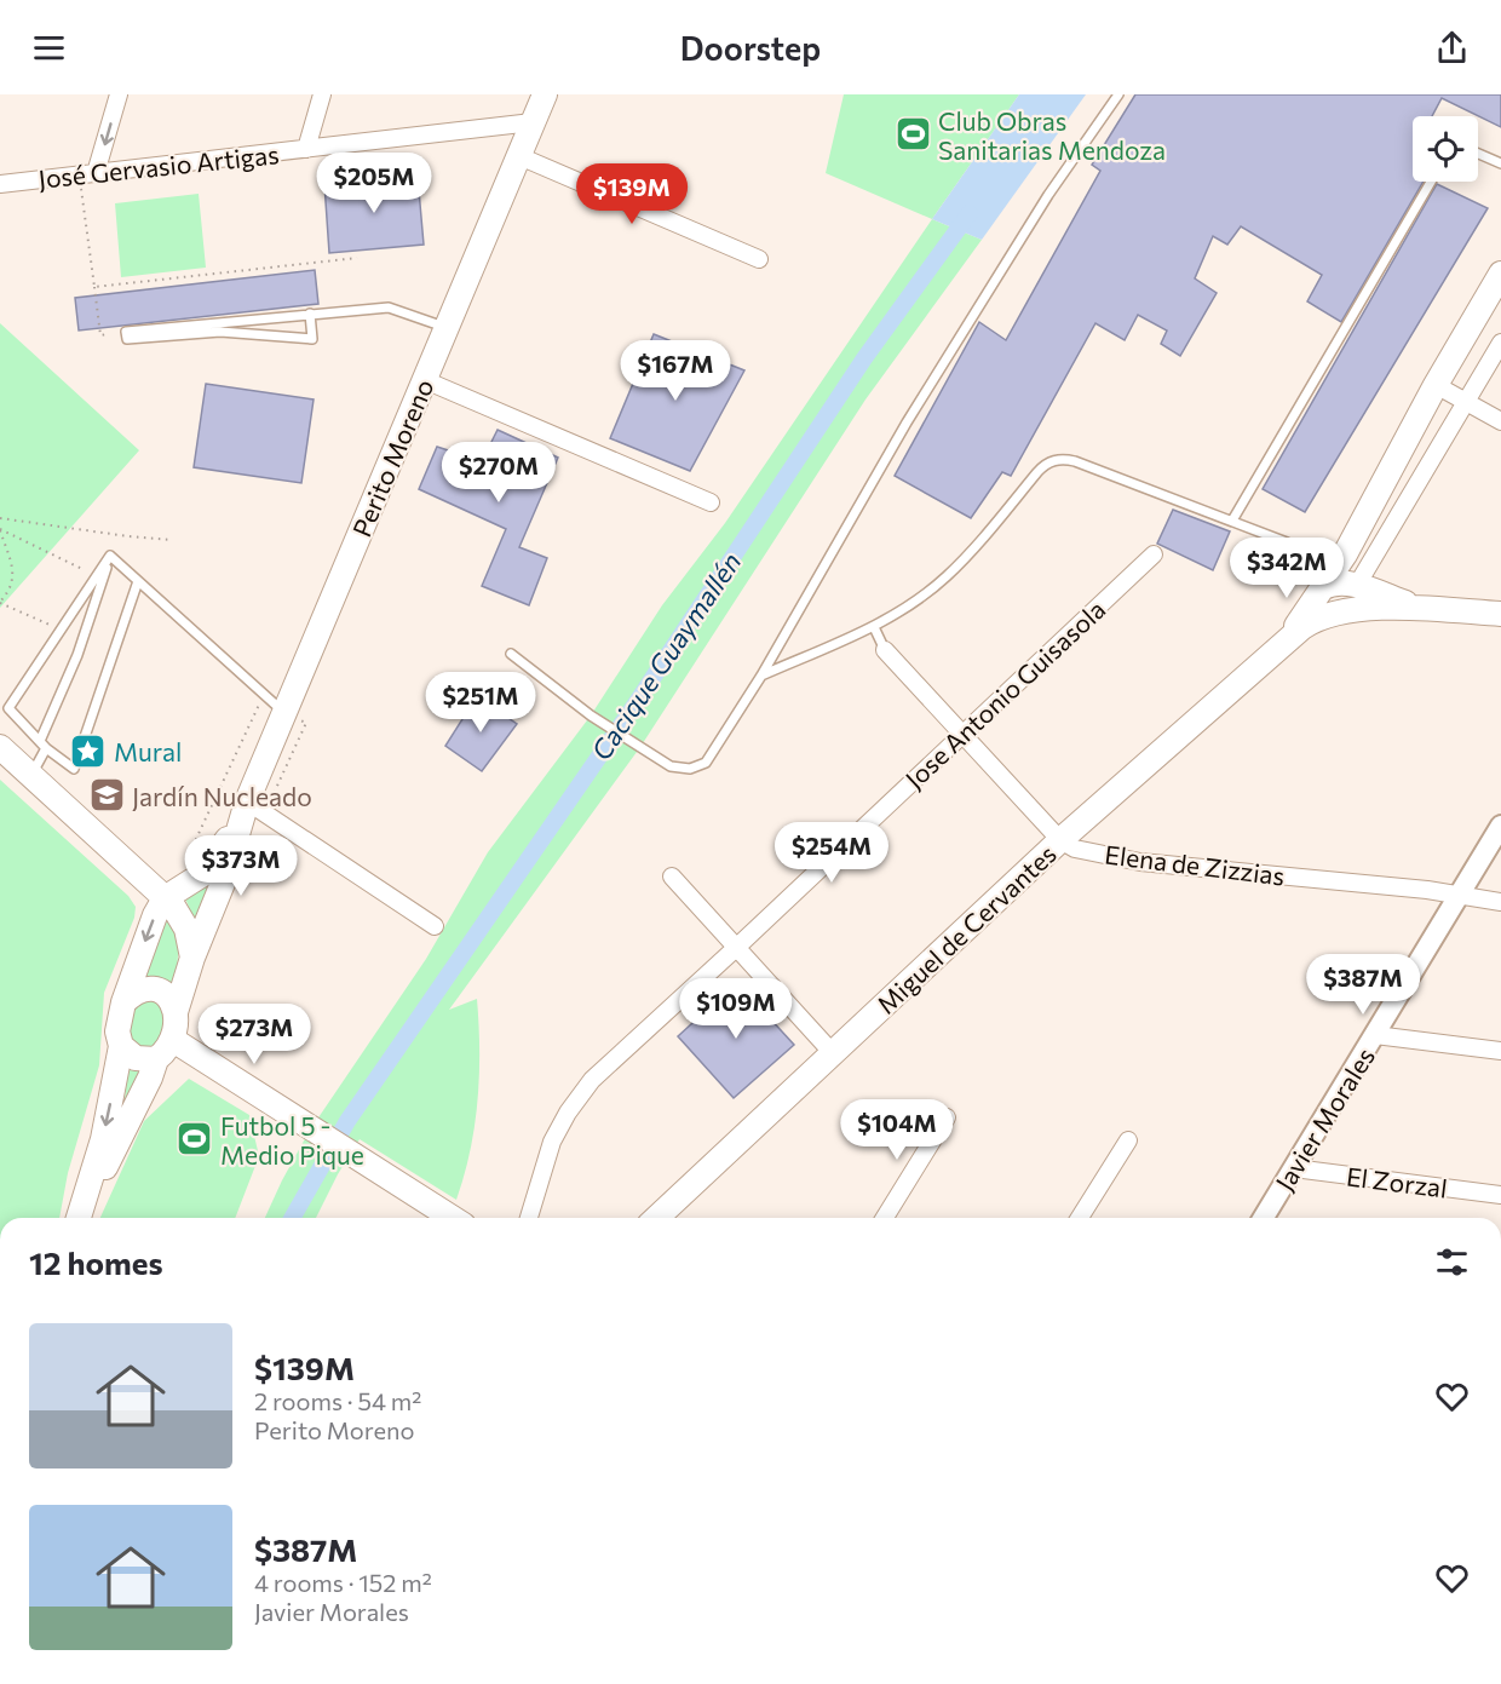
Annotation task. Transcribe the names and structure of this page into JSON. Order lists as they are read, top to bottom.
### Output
{
  "streets": {
    "main road": ["Perito Moreno", "Miguel de Cervantes"],
    "street": [
      "José Gervasio Artigas",
      "Jose Antonio Guisasola",
      "Elena de Zizzias",
      "Javier Morales",
      "El Zorzal"
    ]
  },
  "crossings": [
    ["José Gervasio Artigas", "Perito Moreno"],
    ["Jose Antonio Guisasola", "Elena de Zizzias"],
    ["Elena de Zizzias", "Miguel de Cervantes"],
    ["Elena de Zizzias", "Javier Morales"],
    ["Javier Morales", "El Zorzal"]
  ],
  "water": ["Cacique Guaymallén"],
  "places": {
    "sports": ["Club Obras Sanitarias Mendoza", "Futbol 5 - Medio Pique"],
    "place": ["Mural"],
    "school or university": ["Jardín Nucleado"]
  },
  "page": {
    "header": "Doorstep",
    "price": [
      "$205M",
      "$139M",
      "$167M",
      "$270M",
      "$342M",
      "$251M",
      "$254M",
      "$373M",
      "$387M",
      "$109M",
      "$273M",
      "$104M"
    ],
    "heading": "12 homes",
    "list": [
      {
        "name": "$139M",
        "note": "2 rooms · 54 m² · Perito Moreno"
      },
      {
        "name": "$387M",
        "note": "4 rooms · 152 m² · Javier Morales"
      }
    ]
  }
}
